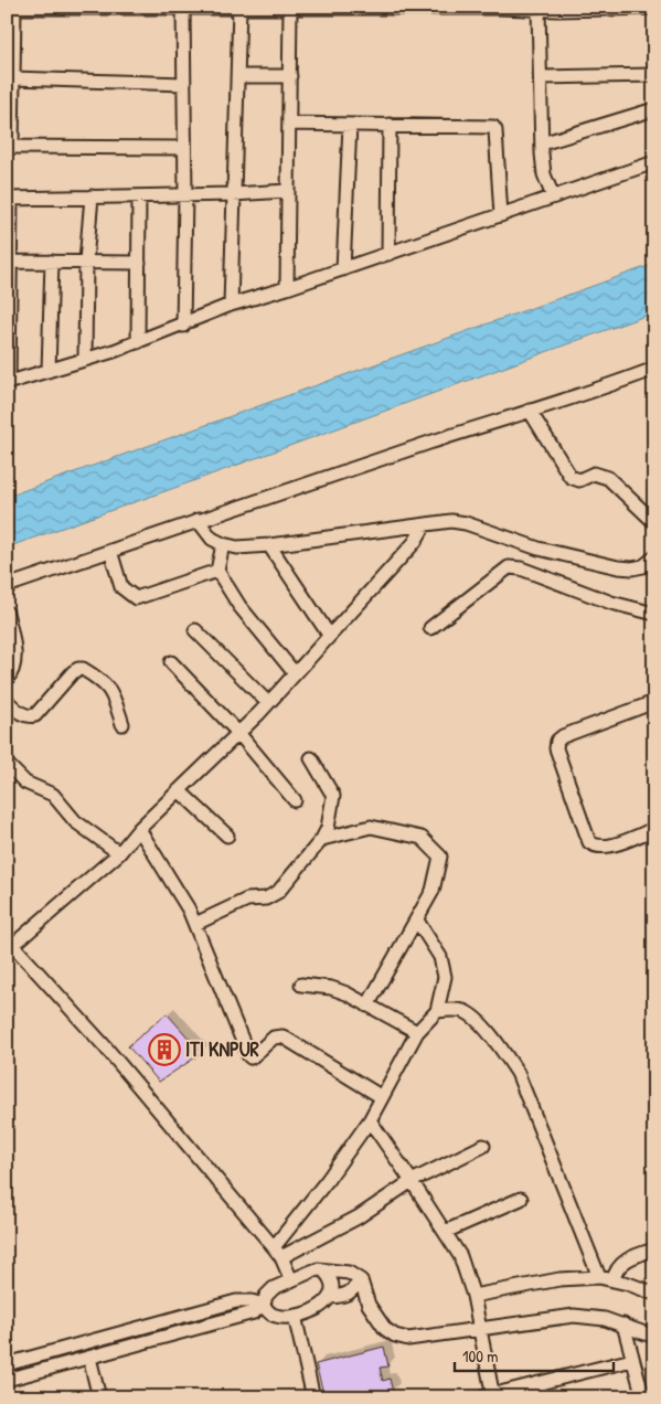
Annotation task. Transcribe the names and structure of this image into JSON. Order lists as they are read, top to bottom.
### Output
{
  "places": {
    "building": ["ITI KNPUR"]
  },
  "scale_bar": "100 m"
}
